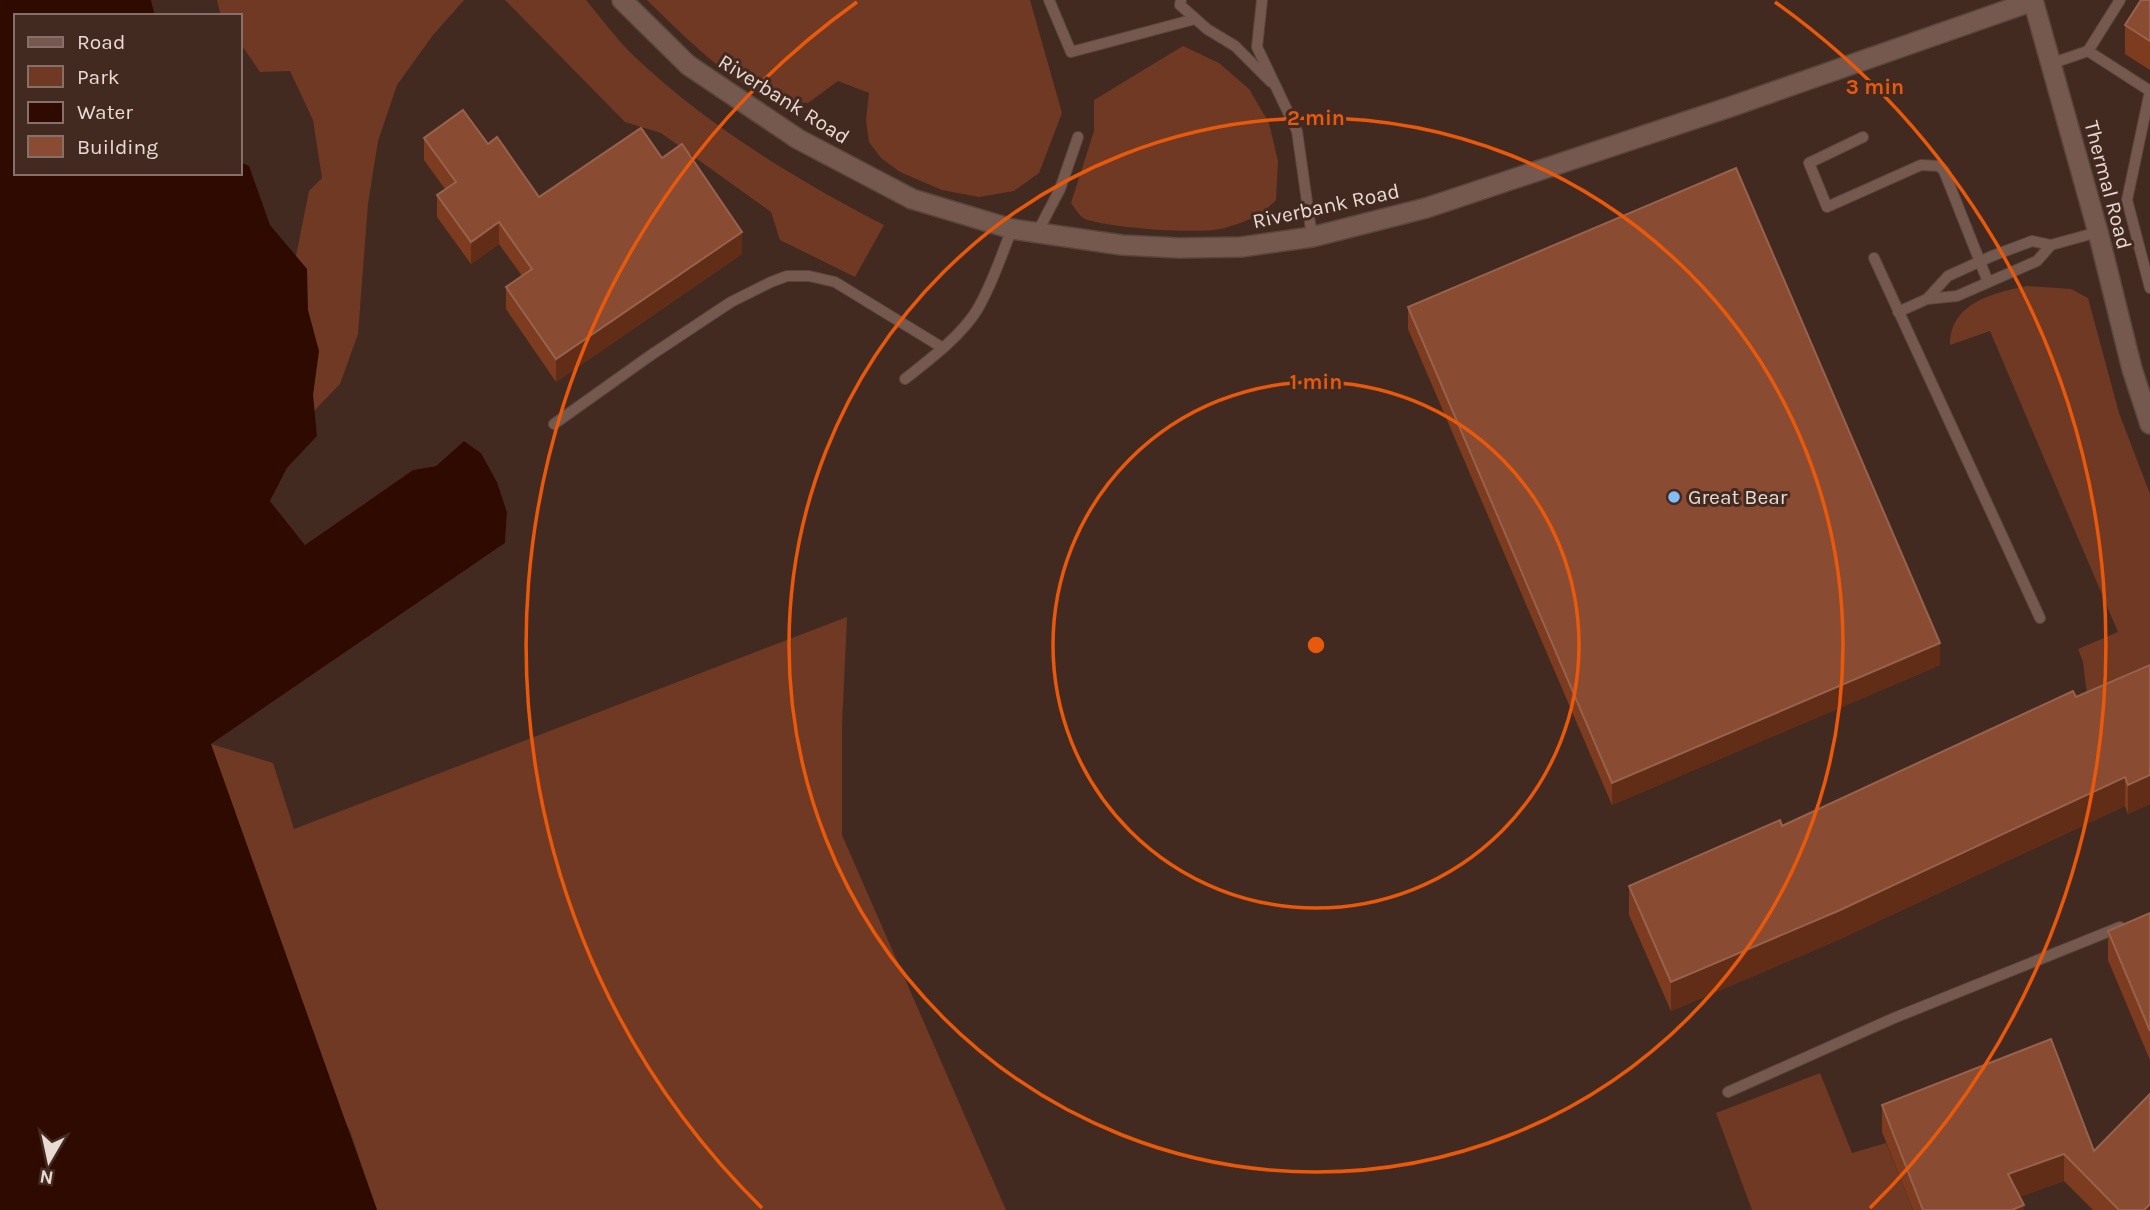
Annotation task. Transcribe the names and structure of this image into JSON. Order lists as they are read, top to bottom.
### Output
{
  "streets": {
    "street": ["Riverbank Road", "Thermal Road"]
  },
  "crossings": [
    ["Riverbank Road", "Thermal Road"]
  ],
  "places": ["Great Bear"],
  "legend": [
    "Road",
    "Park",
    "Water",
    "Building"
  ],
  "north": "bottom",
  "rings": ["3 min", "2 min", "1 min"]
}
